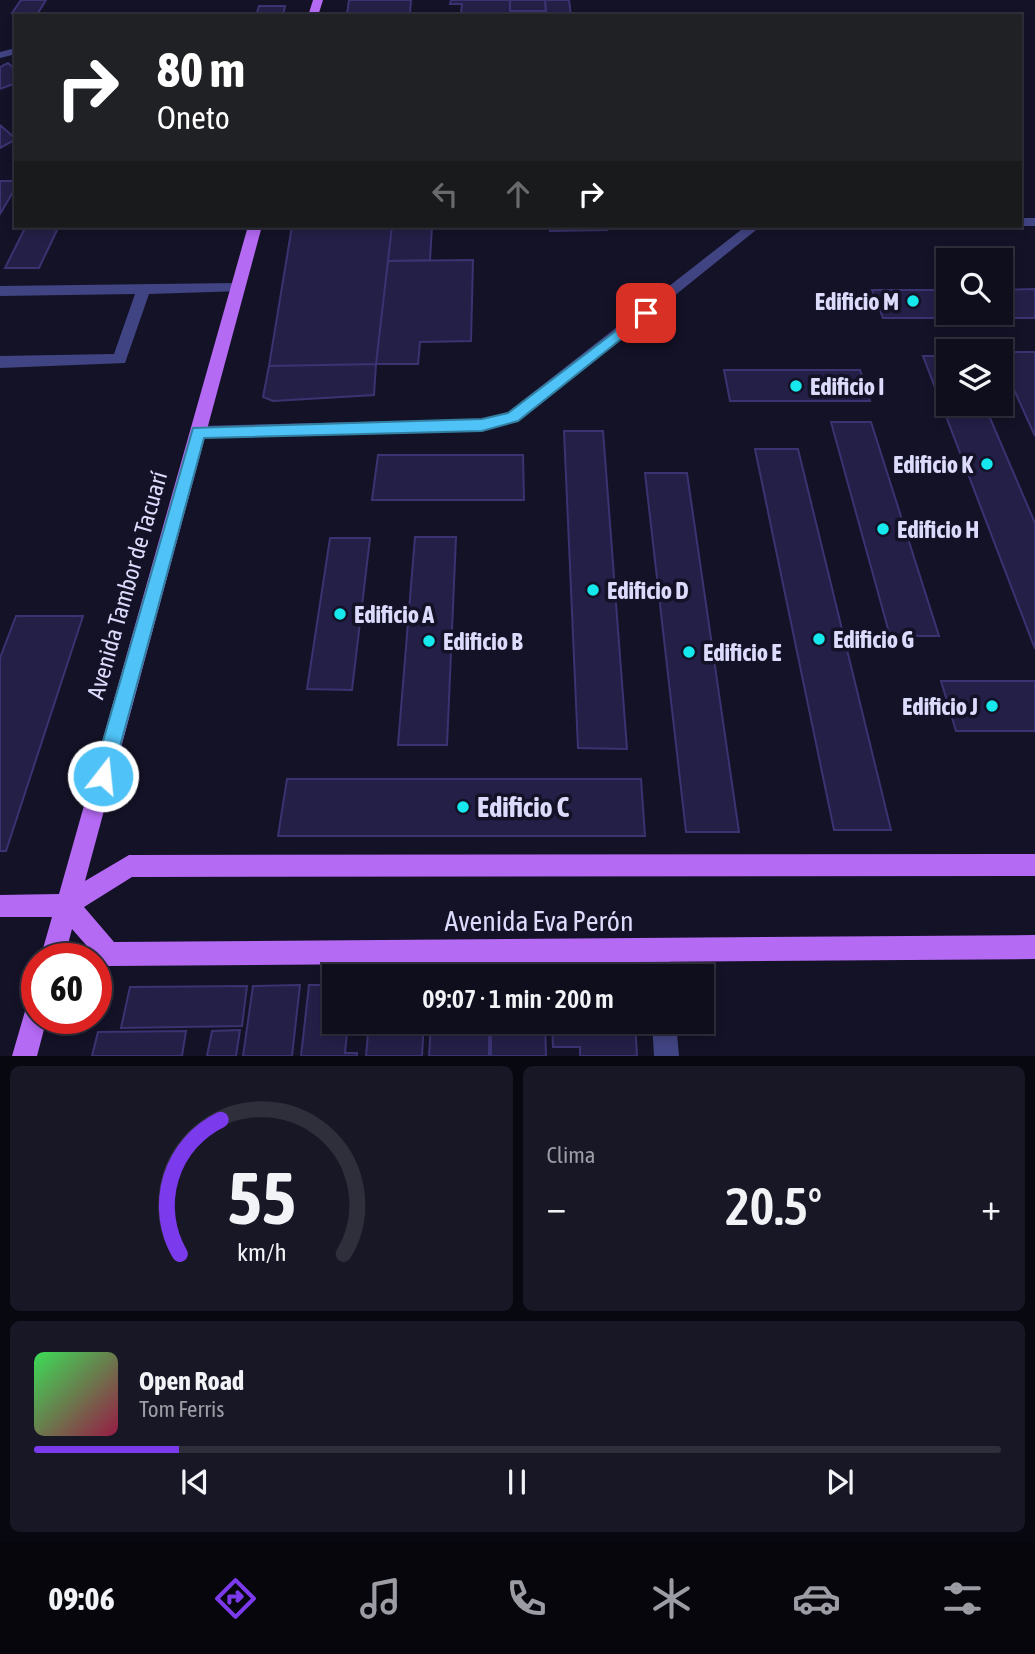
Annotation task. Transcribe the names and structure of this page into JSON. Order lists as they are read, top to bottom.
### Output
{
  "streets": {
    "main road": ["Avenida Tambor de Tacuarí", "Avenida Eva Perón"]
  },
  "crossings": [
    ["Avenida Tambor de Tacuarí", "Avenida Eva Perón"]
  ],
  "places": [
    "Edificio M",
    "Edificio I",
    "Edificio K",
    "Edificio H",
    "Edificio D",
    "Edificio A",
    "Edificio G",
    "Edificio B",
    "Edificio E",
    "Edificio J",
    "Edificio C"
  ],
  "page": {
    "turn": ["80 m", "Oneto"],
    "limit": "60",
    "trip": "09:07 · 1 min · 200 m",
    "tile": "Clima",
    "heat": ["−", "20.5°", "+"],
    "song": ["Open Road", "Tom Ferris"],
    "tabs": "09:06",
    "gauge": ["55", "km/h"]
  }
}
